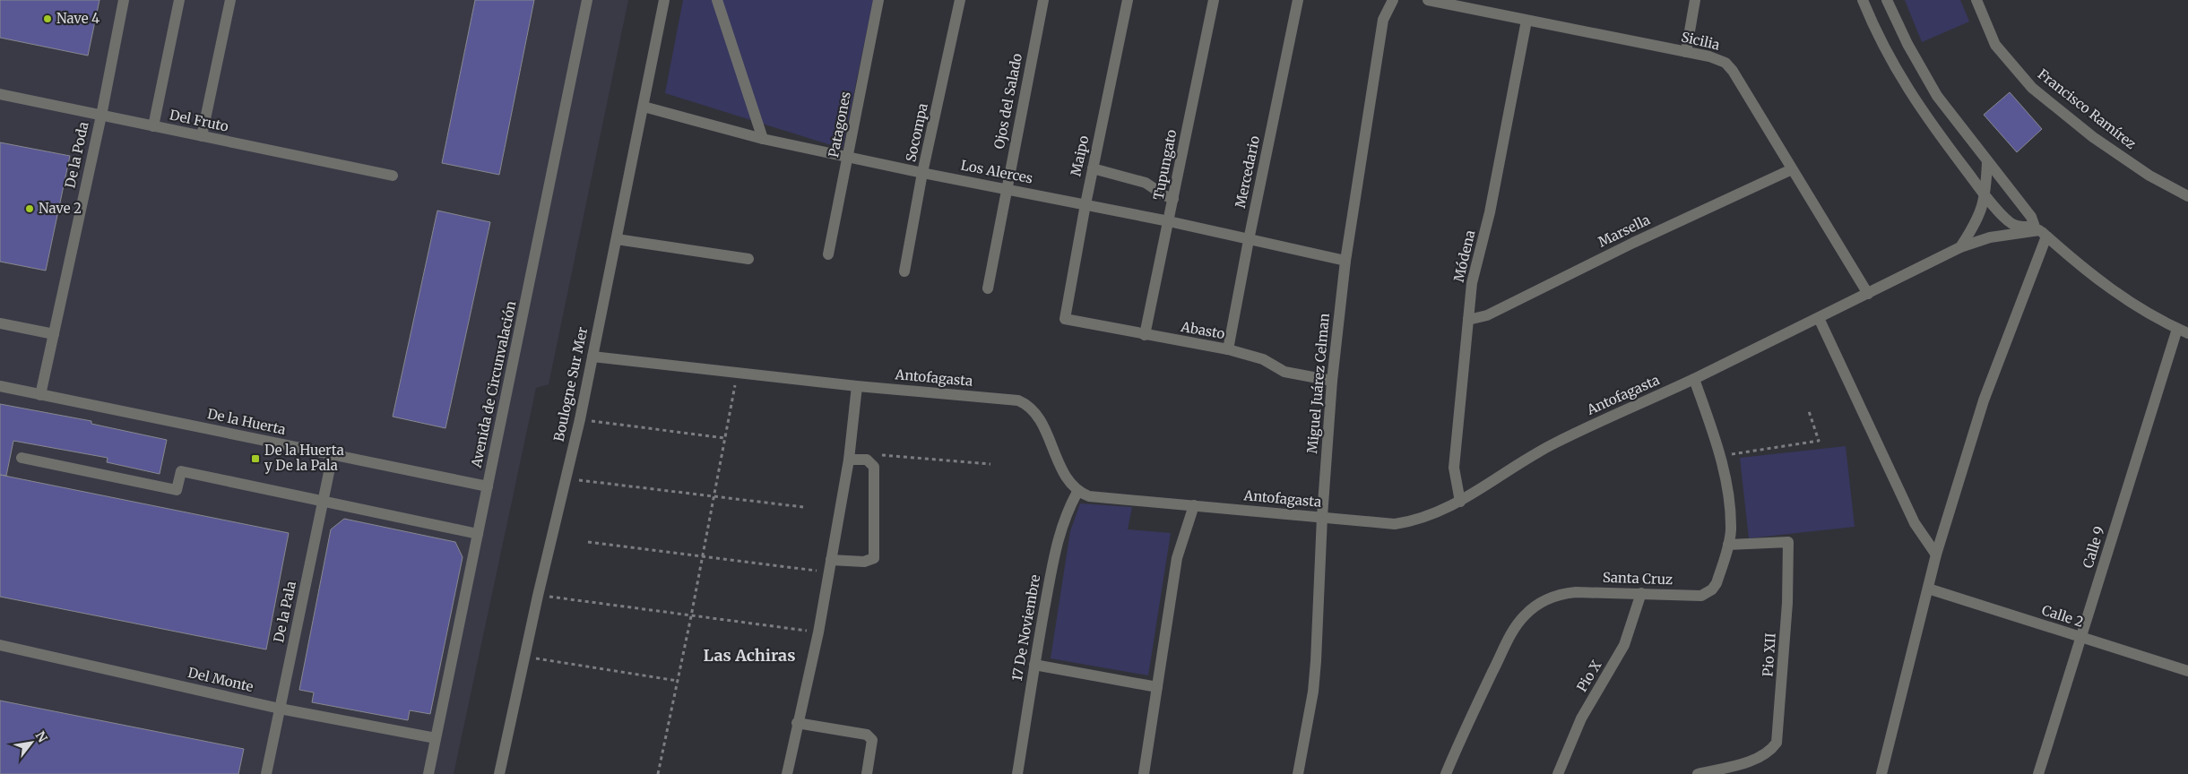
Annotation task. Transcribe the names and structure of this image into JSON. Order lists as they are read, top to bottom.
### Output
{
  "streets": {
    "street": [
      "Sicilia",
      "Ojos del Salado",
      "Francisco Ramírez",
      "Del Fruto",
      "Patagones",
      "Socompa",
      "De la Poda",
      "Maipo",
      "Tupungato",
      "Los Alerces",
      "Mercedario",
      "Marsella",
      "Módena",
      "Abasto",
      "Antofagasta",
      "Miguel Juárez Celman",
      "Avenida de Circunvalación",
      "Boulogne Sur Mer",
      "De la Huerta",
      "Calle 9",
      "Santa Cruz",
      "De la Pala",
      "Calle 2",
      "17 De Noviembre",
      "Pio XII",
      "Pio X",
      "Del Monte"
    ]
  },
  "crossings": [
    ["Sicilia", "Marsella"],
    ["Sicilia", "Módena"],
    ["Sicilia", "Antofagasta"],
    ["Ojos del Salado", "Los Alerces"],
    ["Del Fruto", "De la Poda"],
    ["Patagones", "Los Alerces"],
    ["Socompa", "Los Alerces"],
    ["De la Poda", "De la Huerta"],
    ["Maipo", "Los Alerces"],
    ["Maipo", "Abasto"],
    ["Tupungato", "Los Alerces"],
    ["Tupungato", "Abasto"],
    ["Los Alerces", "Mercedario"],
    ["Los Alerces", "Miguel Juárez Celman"],
    ["Los Alerces", "Boulogne Sur Mer"],
    ["Mercedario", "Abasto"],
    ["Marsella", "Módena"],
    ["Módena", "Antofagasta"],
    ["Abasto", "Miguel Juárez Celman"],
    ["Antofagasta", "Miguel Juárez Celman"],
    ["Antofagasta", "Boulogne Sur Mer"],
    ["Antofagasta", "Santa Cruz"],
    ["Antofagasta", "17 De Noviembre"],
    ["Avenida de Circunvalación", "De la Huerta"],
    ["Avenida de Circunvalación", "Del Monte"],
    ["De la Huerta", "De la Pala"],
    ["Calle 9", "Calle 2"],
    ["Santa Cruz", "Pio XII"],
    ["Santa Cruz", "Pio X"],
    ["De la Pala", "Del Monte"]
  ],
  "districts": ["Las Achiras"],
  "places": {
    "other": ["Nave 4", "Nave 2"],
    "transit": ["De la Huerta y De la Pala"]
  },
  "north": "top right"
}
